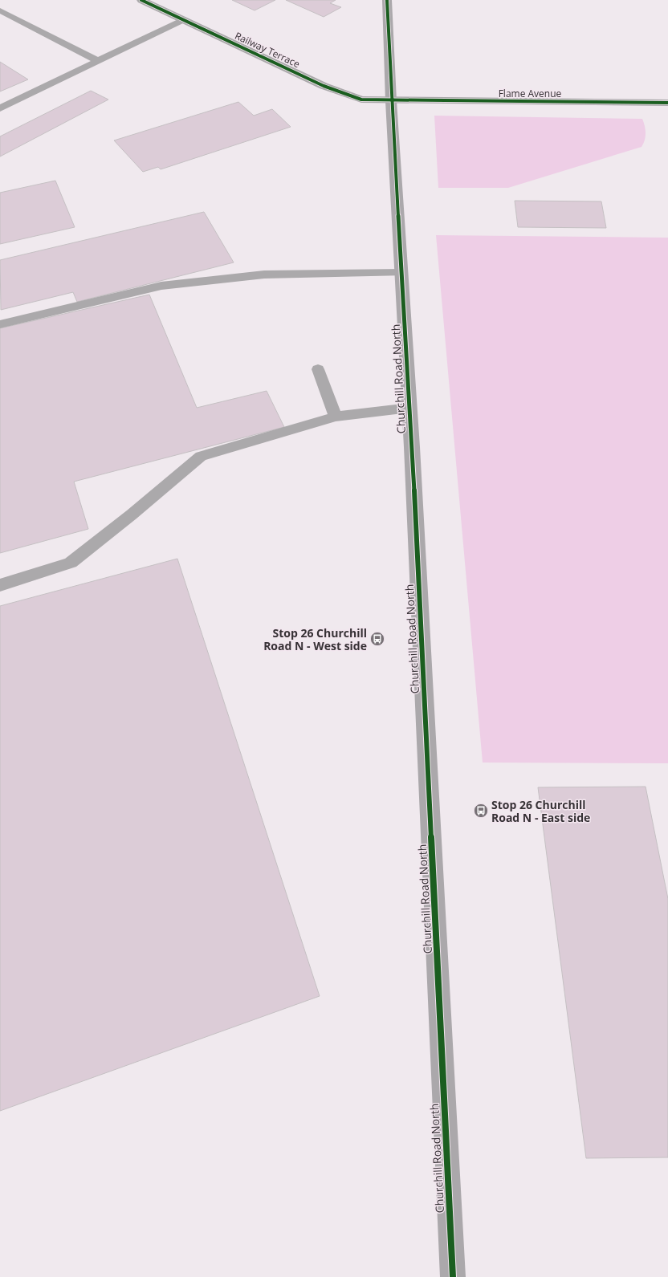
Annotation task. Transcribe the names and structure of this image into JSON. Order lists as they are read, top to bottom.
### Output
{
  "streets": {
    "street": ["Railway Terrace", "Flame Avenue", "Churchill Road North"]
  },
  "crossings": [
    ["Railway Terrace", "Flame Avenue"],
    ["Railway Terrace", "Churchill Road North"],
    ["Flame Avenue", "Churchill Road North"]
  ],
  "places": {
    "bus stop": ["Stop 26 Churchill Road N - West side", "Stop 26 Churchill Road N - East side"]
  }
}
